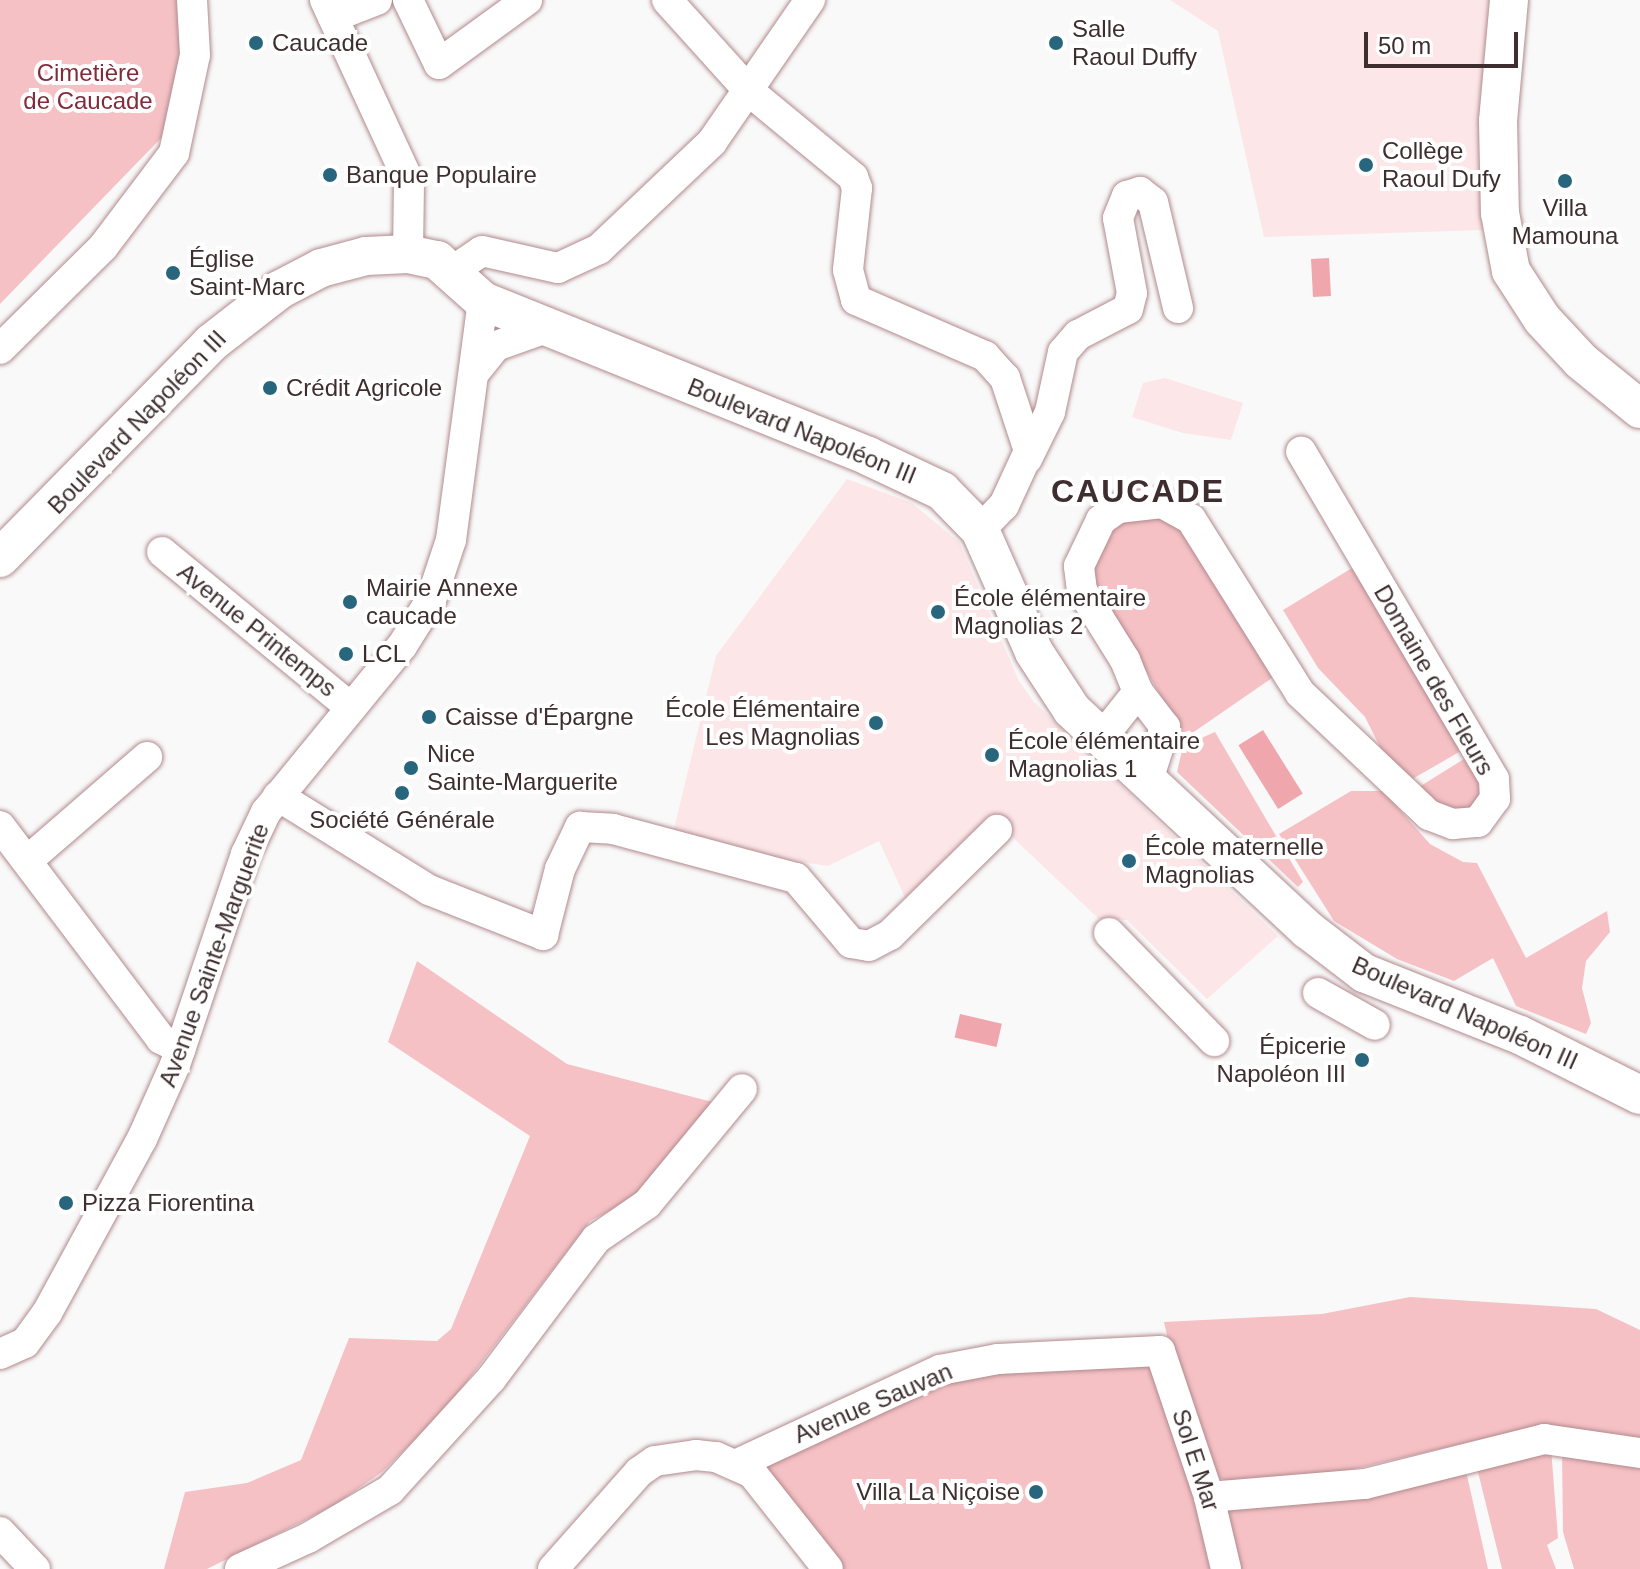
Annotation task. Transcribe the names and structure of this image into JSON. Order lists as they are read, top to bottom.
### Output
{
  "streets": {
    "main road": ["Boulevard Napoléon III"],
    "street": [
      "Avenue Printemps",
      "Domaine des Fleurs",
      "Avenue Sainte-Marguerite",
      "Avenue Sauvan",
      "Sol E Mar"
    ]
  },
  "crossings": [
    ["Boulevard Napoléon III", "Avenue Sainte-Marguerite"],
    ["Avenue Printemps", "Avenue Sainte-Marguerite"],
    ["Avenue Sauvan", "Sol E Mar"]
  ],
  "districts": ["CAUCADE"],
  "parks": ["Cimetière de Caucade"],
  "places": [
    "Caucade",
    "Salle Raoul Duffy",
    "Collège Raoul Dufy",
    "Banque Populaire",
    "Villa Mamouna",
    "Église Saint-Marc",
    "Crédit Agricole",
    "Mairie Annexe caucade",
    "École élémentaire Magnolias 2",
    "LCL",
    "Caisse d'Épargne",
    "École Élémentaire Les Magnolias",
    "École élémentaire Magnolias 1",
    "Nice Sainte-Marguerite",
    "Société Générale",
    "École maternelle Magnolias",
    "Épicerie Napoléon III",
    "Pizza Fiorentina",
    "Villa La Niçoise"
  ],
  "scale_bar": "50 m"
}
